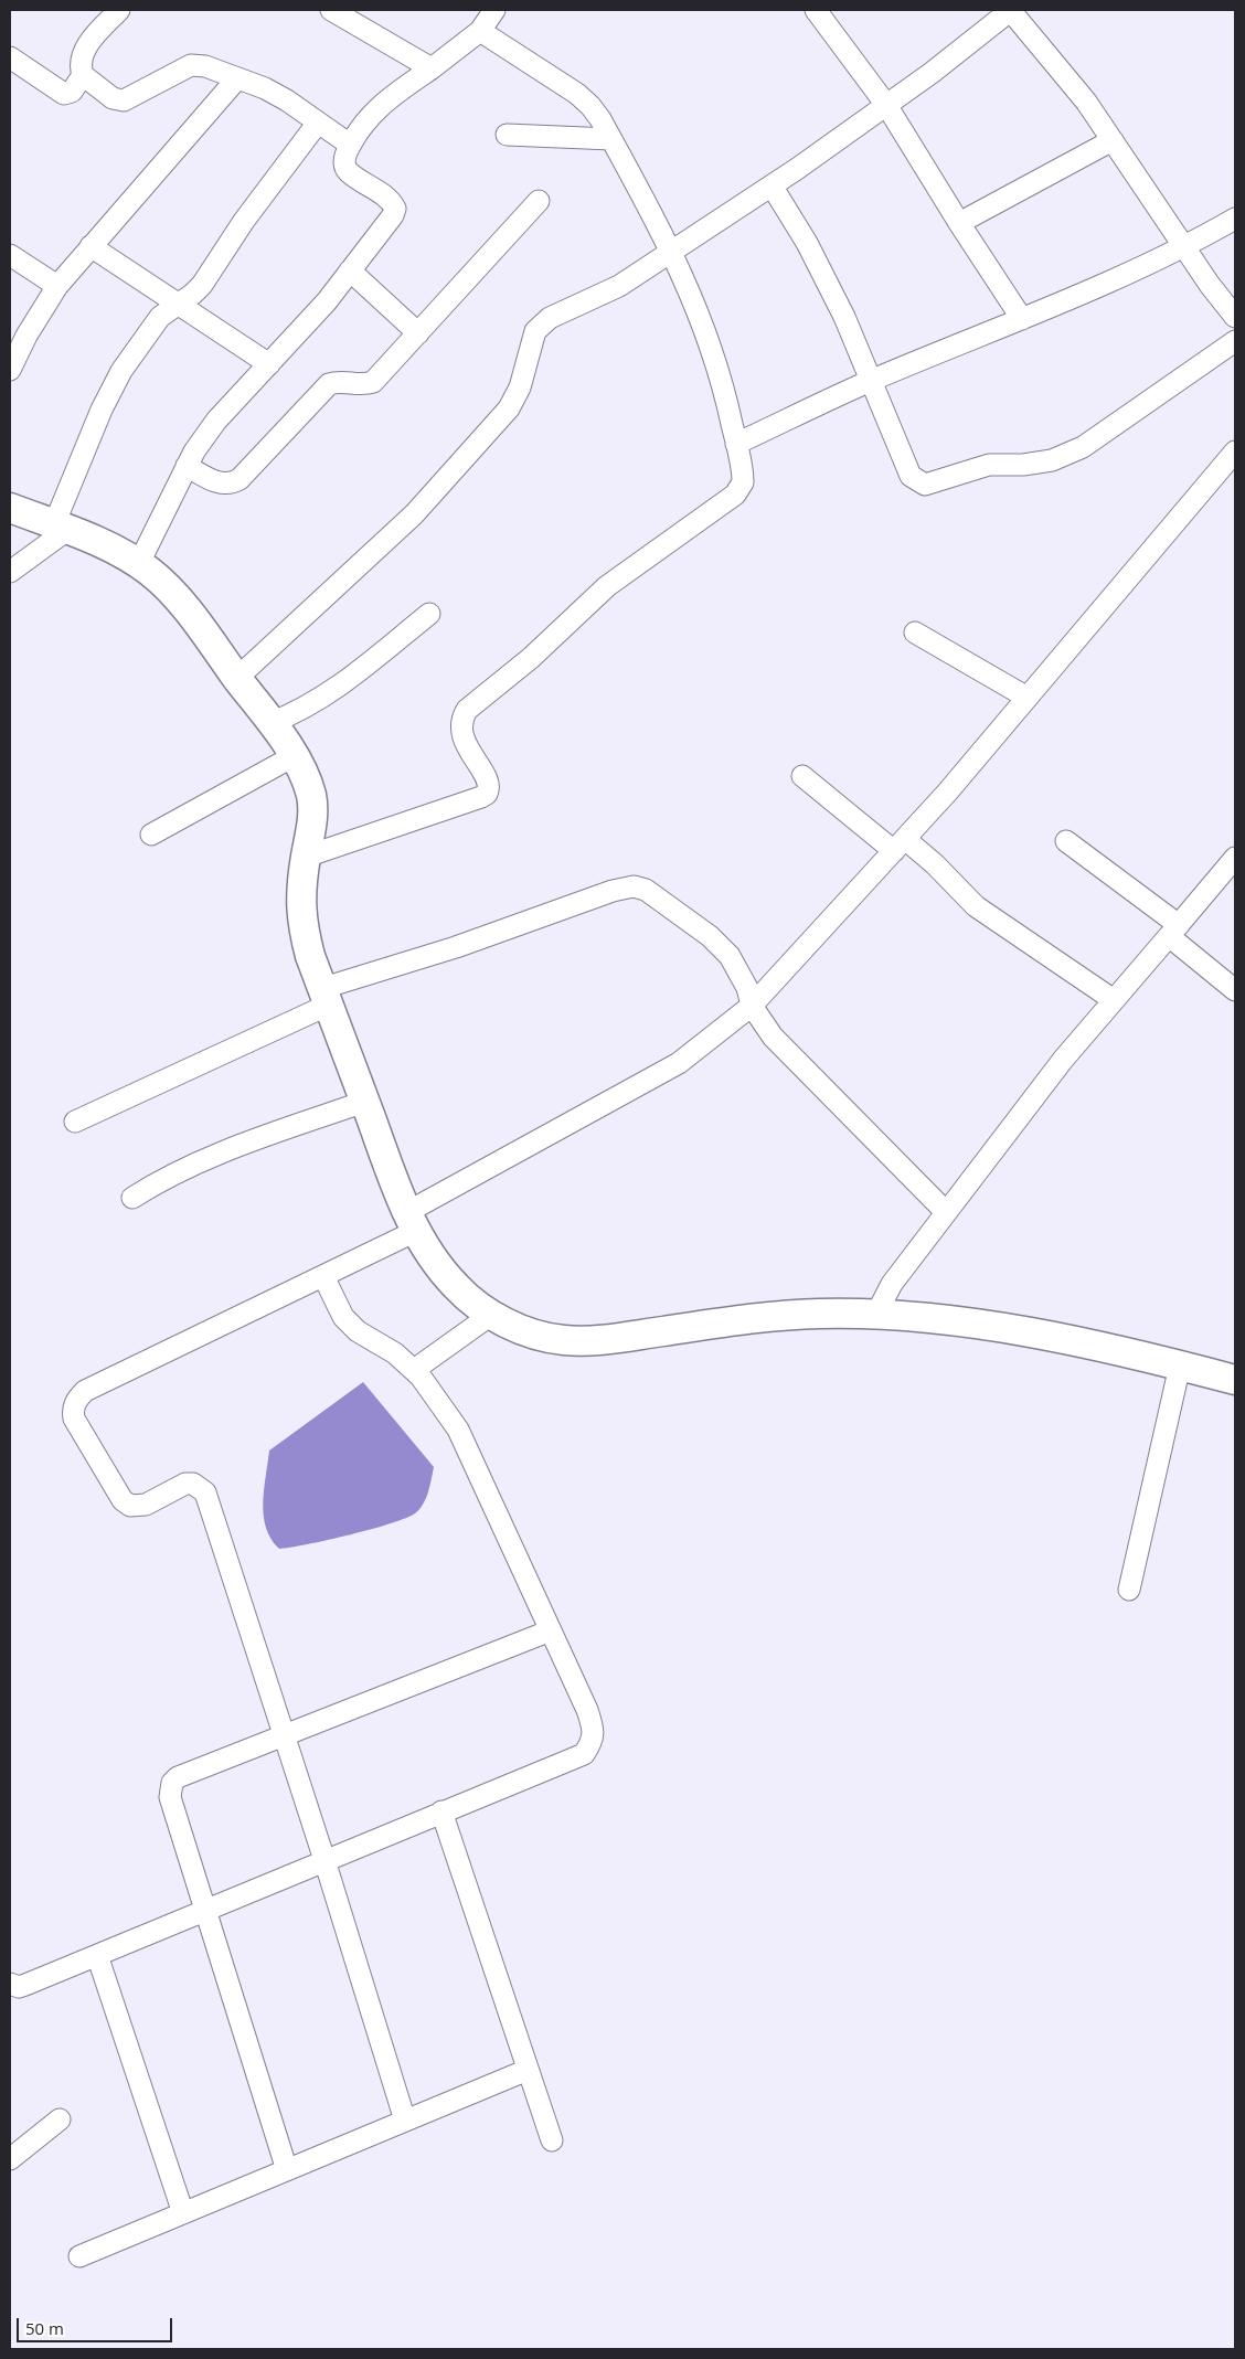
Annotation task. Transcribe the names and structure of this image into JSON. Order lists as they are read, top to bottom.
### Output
{
  "scale_bar": "50 m"
}
